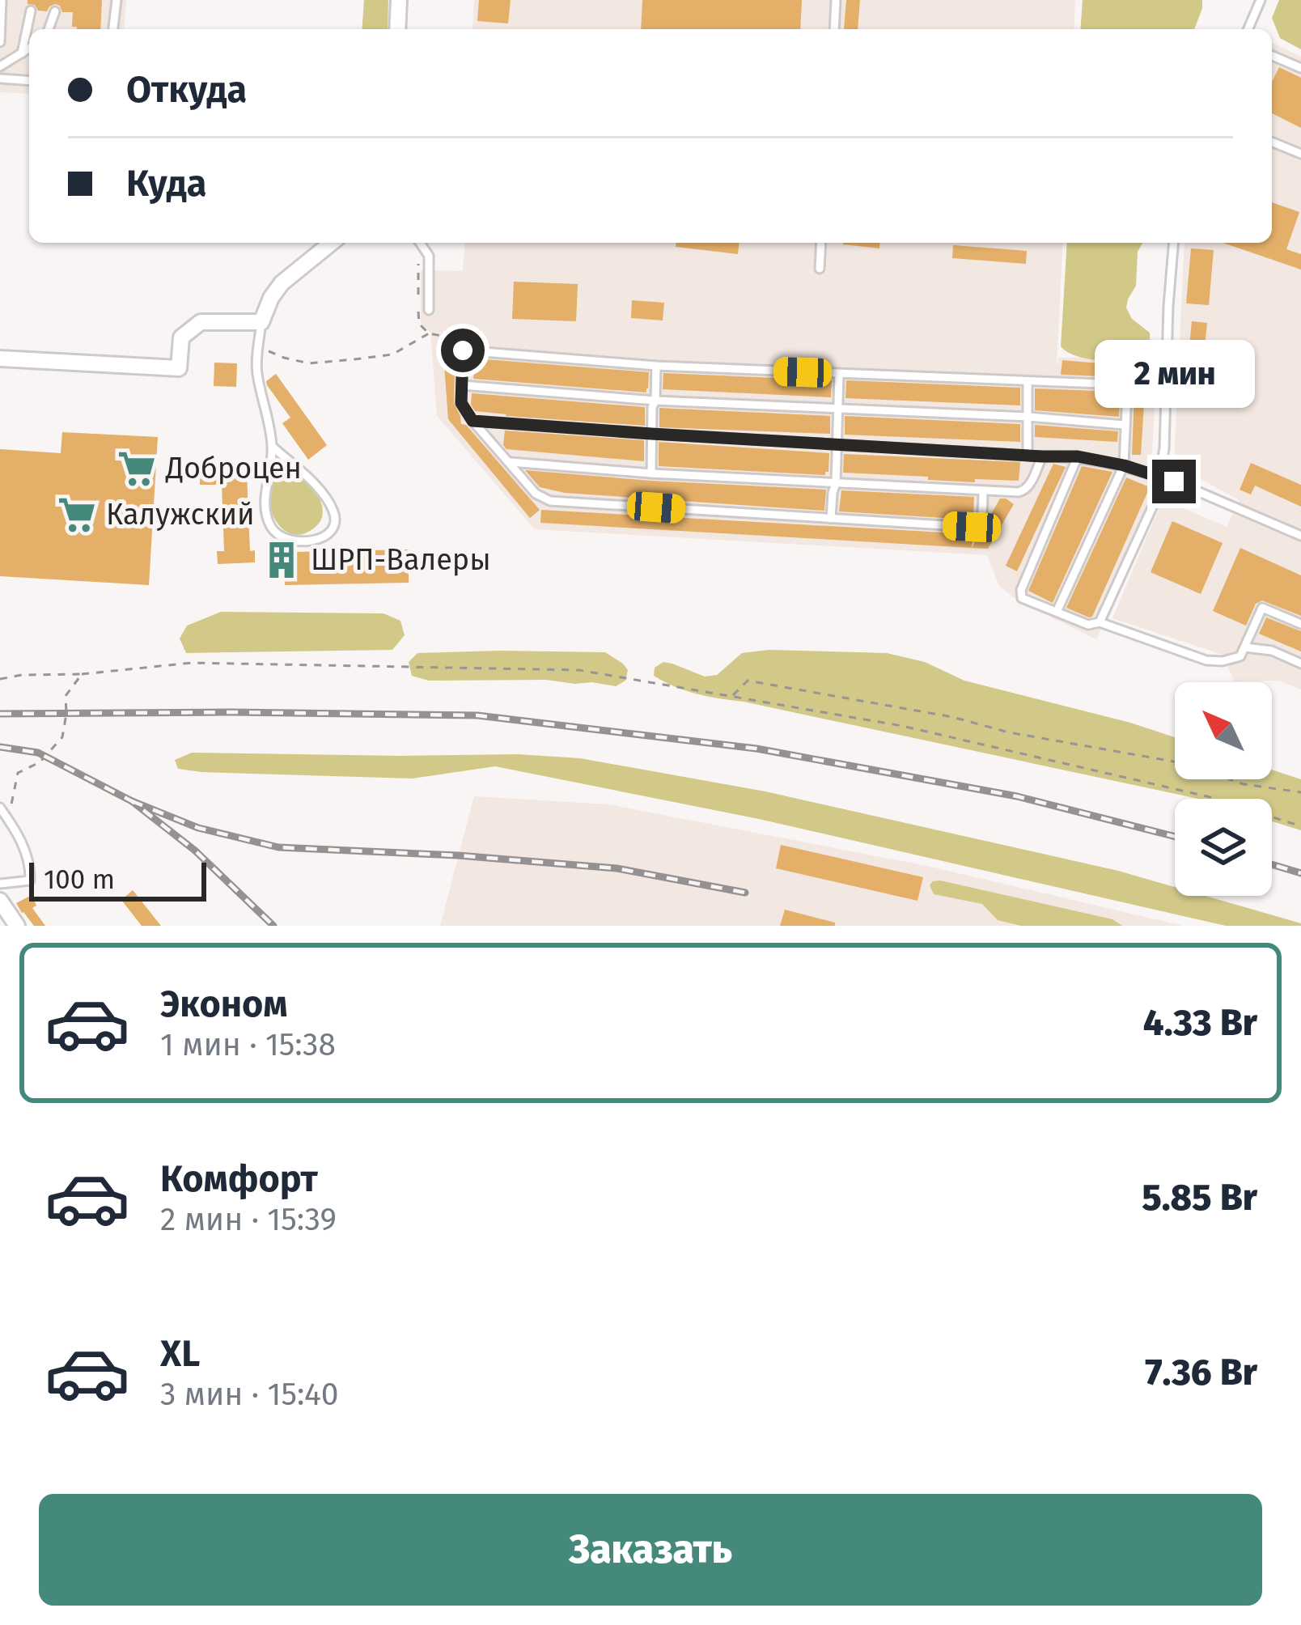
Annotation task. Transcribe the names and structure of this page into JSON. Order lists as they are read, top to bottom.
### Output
{
  "places": {
    "supermarket": ["Доброцен", "Калужский"],
    "building": ["ШРП-Валеры"]
  },
  "scale_bar": "100 m",
  "north": "top left",
  "page": {
    "banner": ["Откуда", "Куда"],
    "bubble": "2 мин",
    "scale": "100 m",
    "list": [
      {
        "name": "Эконом",
        "note": "1 мин · 15:38",
        "value": "4.33 Br"
      },
      {
        "name": "Комфорт",
        "note": "2 мин · 15:39",
        "value": "5.85 Br"
      },
      {
        "name": "XL",
        "note": "3 мин · 15:40",
        "value": "7.36 Br"
      }
    ],
    "buttons": "Заказать"
  }
}
